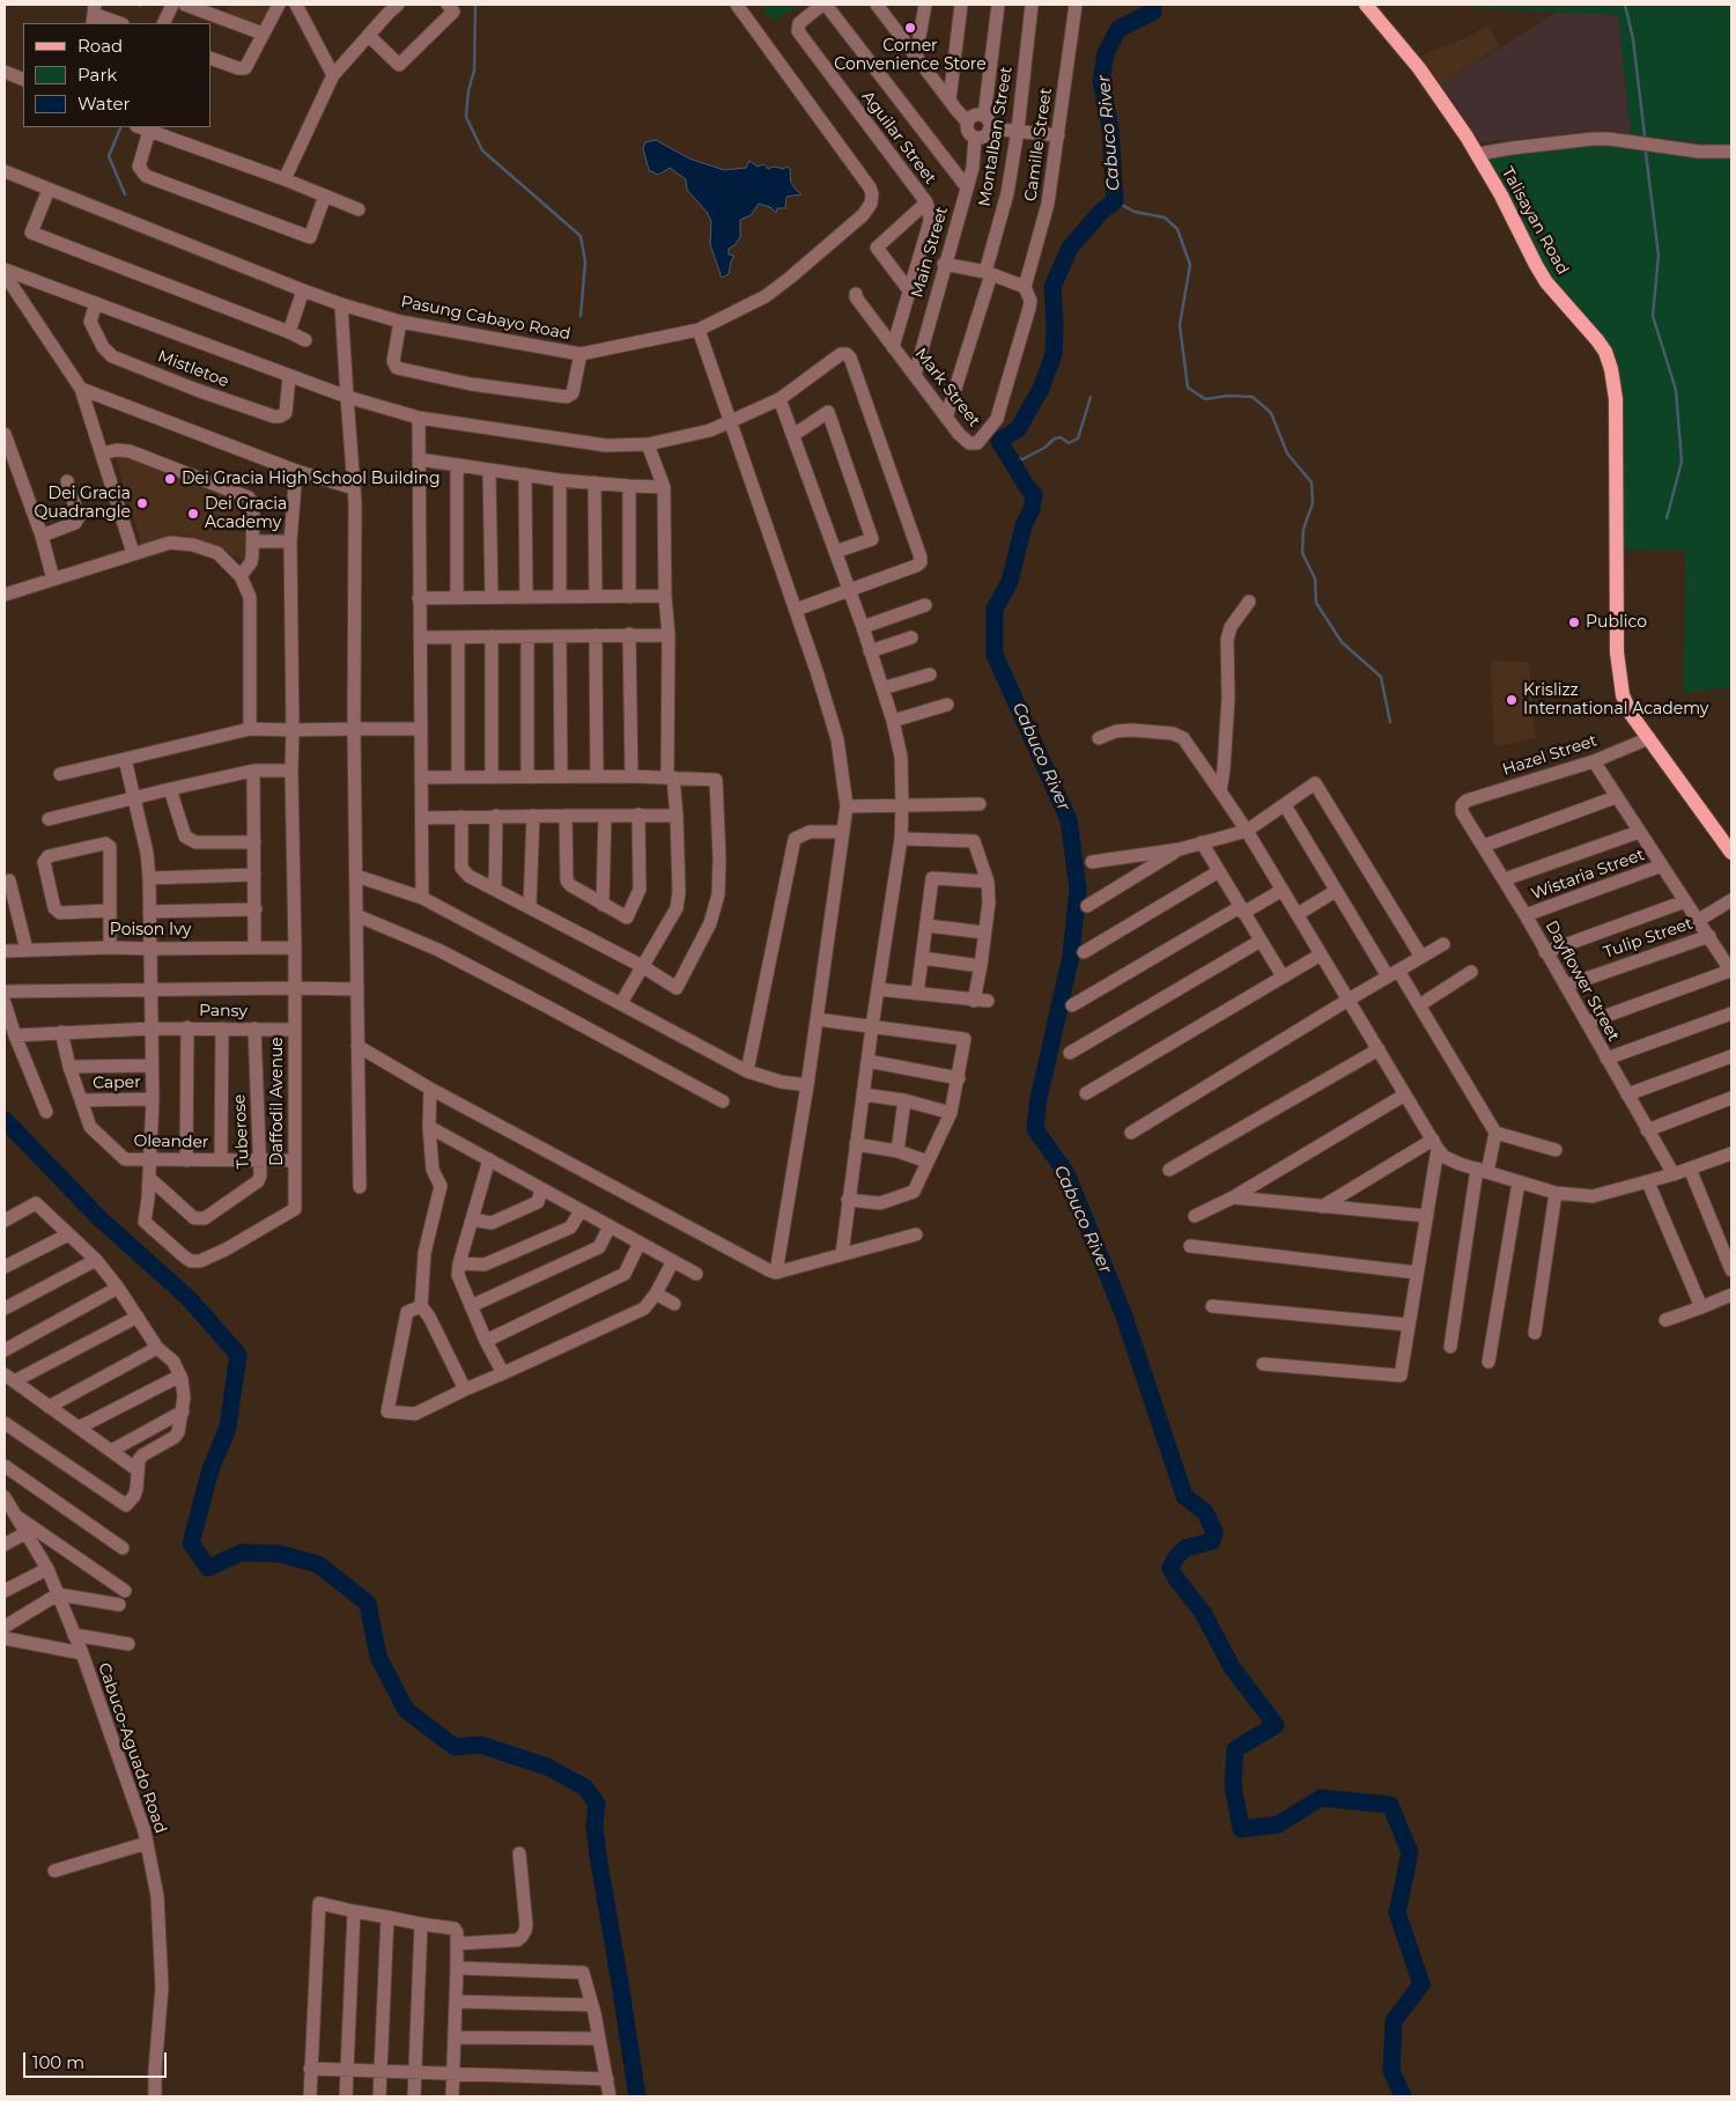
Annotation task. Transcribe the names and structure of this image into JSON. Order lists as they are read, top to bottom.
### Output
{
  "streets": {
    "main road": ["Talisayan Road"],
    "street": [
      "Montalban Street",
      "Aguilar Street",
      "Camille Street",
      "Main Street",
      "Pasung Cabayo Road",
      "Mistletoe",
      "Mark Street",
      "Hazel Street",
      "Wistaria Street",
      "Poison Ivy",
      "Tulip Street",
      "Dayflower Street",
      "Pansy",
      "Caper",
      "Daffodil Avenue",
      "Tuberose",
      "Oleander",
      "Cabuco-Aguado Road"
    ]
  },
  "crossings": [
    ["Montalban Street", "Mark Street"],
    ["Aguilar Street", "Mark Street"],
    ["Camille Street", "Mark Street"],
    ["Talisayan Road", "Hazel Street"],
    ["Main Street", "Mark Street"],
    ["Hazel Street", "Dayflower Street"],
    ["Wistaria Street", "Dayflower Street"],
    ["Poison Ivy", "Daffodil Avenue"],
    ["Tulip Street", "Dayflower Street"],
    ["Pansy", "Daffodil Avenue"],
    ["Pansy", "Tuberose"],
    ["Pansy", "Oleander"],
    ["Caper", "Oleander"],
    ["Daffodil Avenue", "Tuberose"],
    ["Daffodil Avenue", "Oleander"],
    ["Tuberose", "Oleander"]
  ],
  "water": ["Cabuco River"],
  "places": [
    "Corner Convenience Store",
    "Dei Gracia High School Building",
    "Dei Gracia Quadrangle",
    "Dei Gracia Academy",
    "Publico",
    "Krislizz International Academy"
  ],
  "legend": ["Road", "Park", "Water"],
  "scale_bar": "100 m"
}
